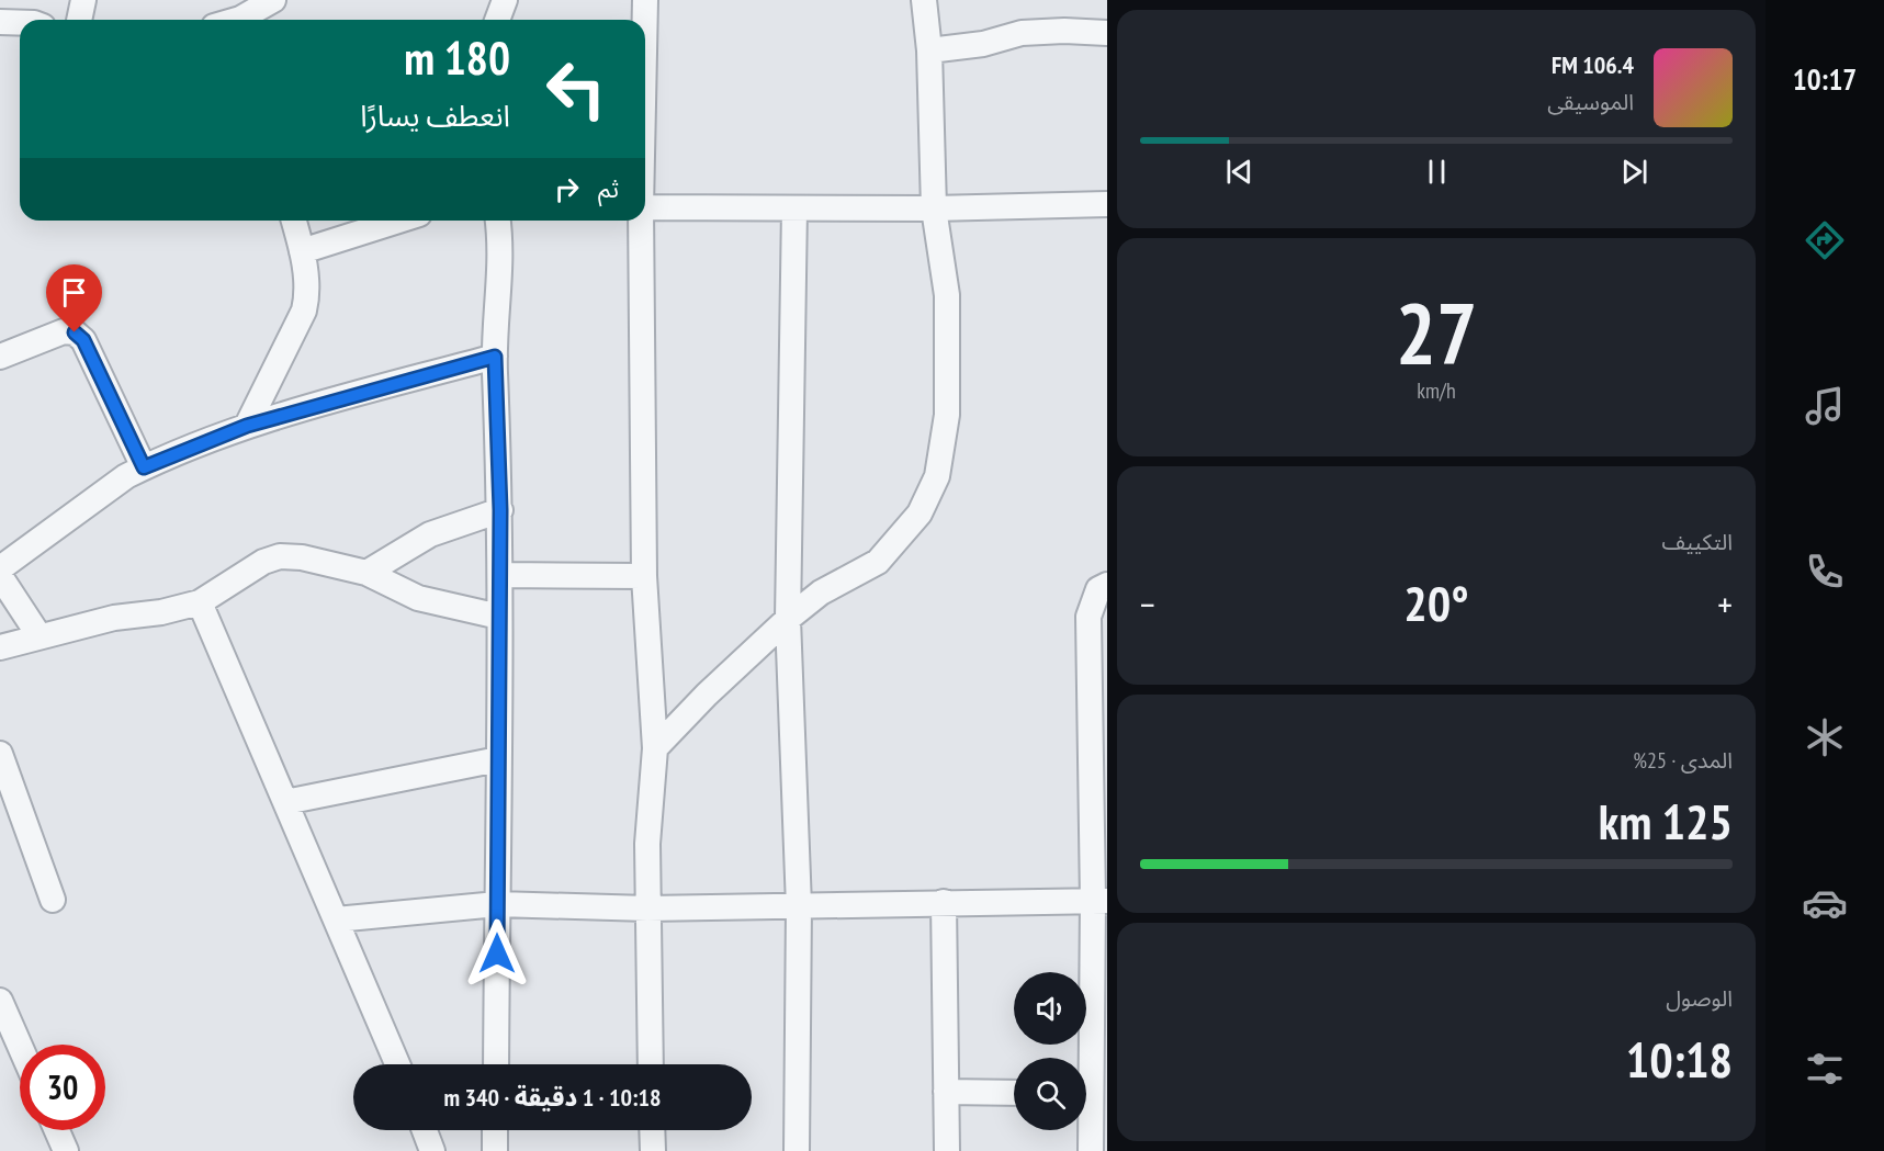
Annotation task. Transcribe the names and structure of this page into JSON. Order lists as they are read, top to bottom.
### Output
{
  "page": {
    "tabs": "10:17",
    "turn": ["180 m", "انعطف يسارًا"],
    "song": ["106.4 FM", "الموسيقى"],
    "then": "ثم",
    "tile": [
      ["27", "km/h"],
      "التكييف",
      ["المدى · 25%", "125 km"],
      ["الوصول", "10:18"]
    ],
    "heat": ["−", "20°", "+"],
    "limit": "30",
    "trip": "10:18 · 1 دقيقة · 340 m"
  }
}
